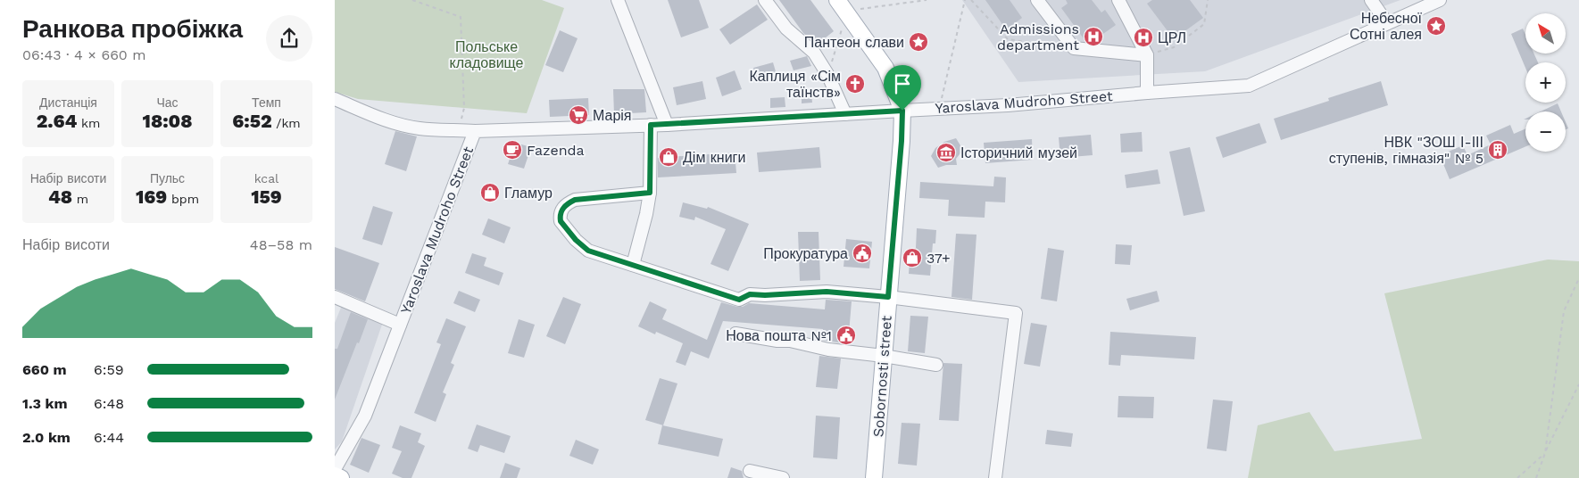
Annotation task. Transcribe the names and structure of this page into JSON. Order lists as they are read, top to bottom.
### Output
{
  "streets": {
    "main road": ["Sobornosti street"],
    "street": ["Yaroslava Mudroho Street"]
  },
  "crossings": [
    ["Yaroslava Mudroho Street", "Sobornosti street"]
  ],
  "parks": ["Польське кладовище"],
  "places": {
    "place": ["Небесної Сотні алея", "Пантеон слави"],
    "hospital": ["Admissions department", "ЦРЛ"],
    "church": ["Каплиця «Сім таїнств»"],
    "supermarket": ["Марія"],
    "cafe": ["Fazenda"],
    "building": ["НВК \"ЗОШ І-ІІІ ступенів, гімназія\" № 5"],
    "museum": ["Історичний музей"],
    "shop": ["Дім книги", "Гламур", "37+"],
    "public building": ["Прокуратура", "Нова пошта №1"]
  },
  "north": "top left",
  "page": {
    "heading": ["Ранкова пробіжка", "06:43 · 4 × 660 m"],
    "map_buttons": ["+", "−"],
    "stats": [
      ["Дистанція", "2.64 km"],
      ["Час", "18:08"],
      ["Темп", "6:52 /km"],
      ["Набір висоти", "48 m"],
      ["Пульс", "169 bpm"],
      ["kcal", "159"]
    ],
    "chart": ["Набір висоти", "48–58 m"],
    "list": [
      {
        "name": "660 m",
        "note": "6:59"
      },
      {
        "name": "1.3 km",
        "note": "6:48"
      },
      {
        "name": "2.0 km",
        "note": "6:44"
      }
    ]
  }
}
